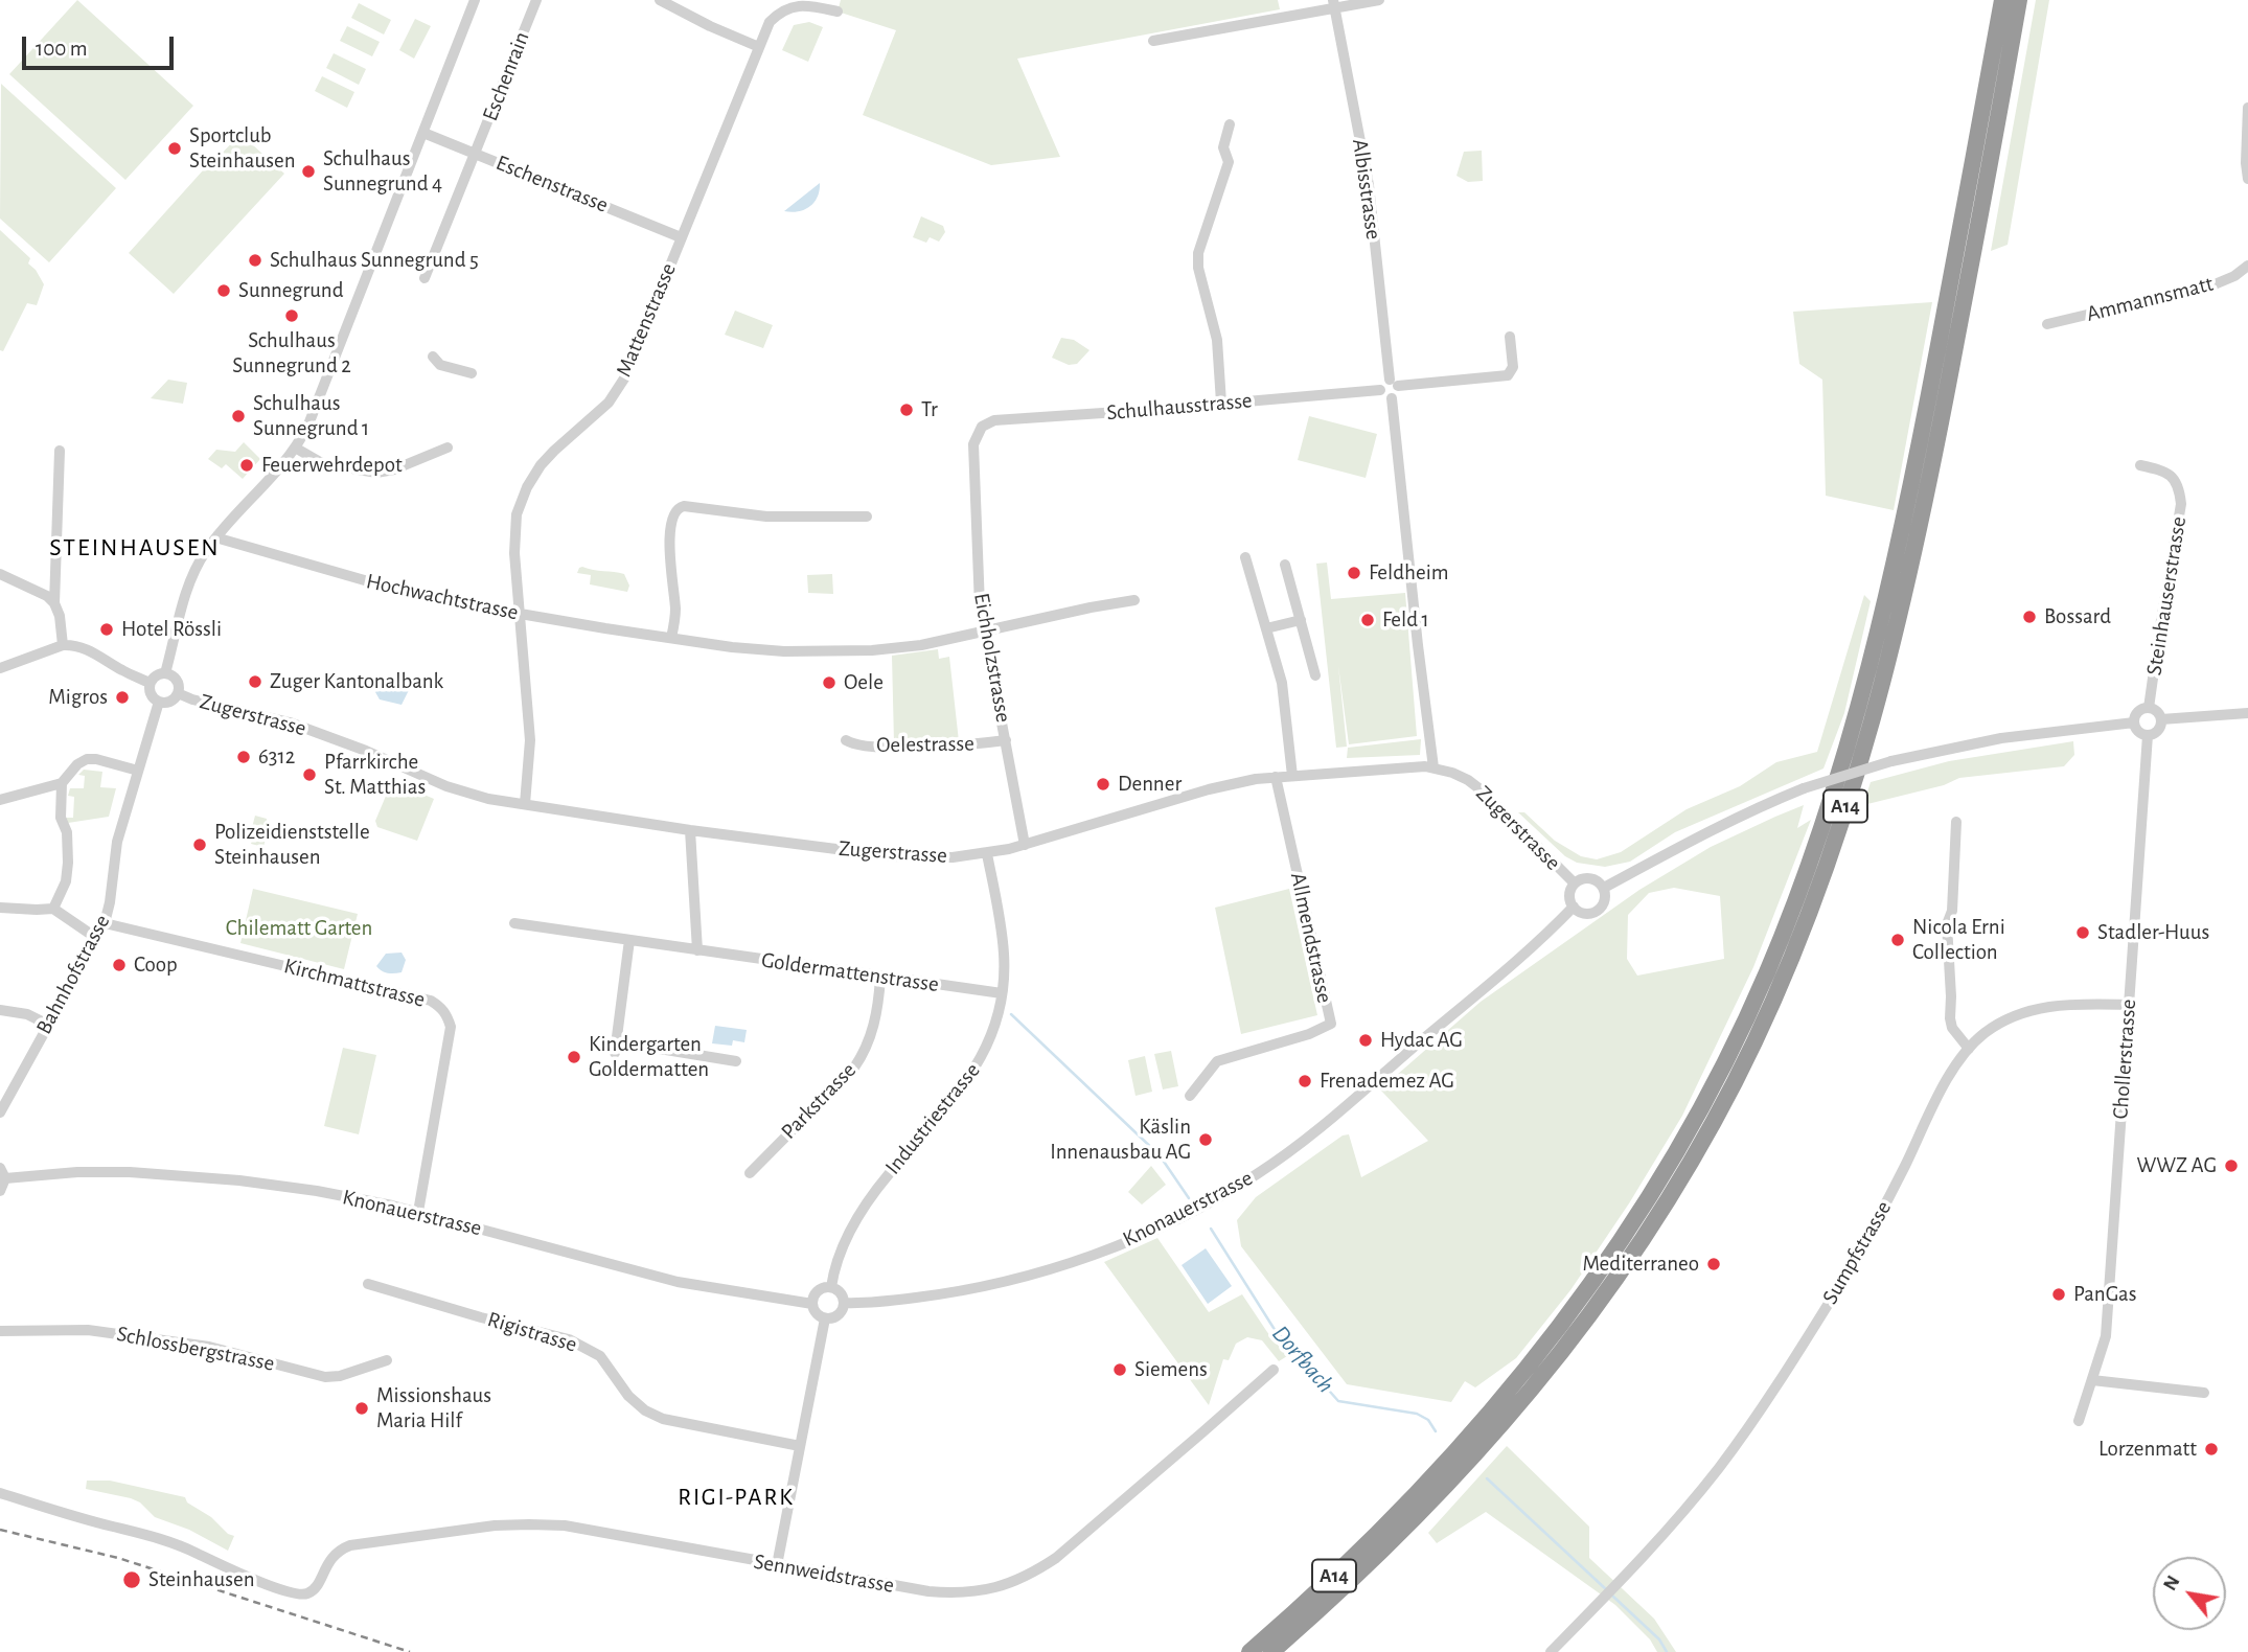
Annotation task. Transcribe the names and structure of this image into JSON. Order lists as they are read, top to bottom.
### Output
{
  "streets": {
    "highway": ["A14"],
    "street": [
      "Eschenrain",
      "Eschenstrasse",
      "Albisstrasse",
      "Ammannsmatt",
      "Mattenstrasse",
      "Schulhausstrasse",
      "Steinhauserstrasse",
      "Hochwachtstrasse",
      "Eichholzstrasse",
      "Zugerstrasse",
      "Oelestrasse",
      "Allmendstrasse",
      "Goldermattenstrasse",
      "Bahnhofstrasse",
      "Kirchmattstrasse",
      "Chollerstrasse",
      "Parkstrasse",
      "Industriestrasse",
      "Knonauerstrasse",
      "Sumpfstrasse",
      "Rigistrasse",
      "Schlossbergstrasse",
      "Sennweidstrasse"
    ]
  },
  "crossings": [
    ["Eschenrain", "Eschenstrasse"],
    ["Eschenstrasse", "Mattenstrasse"],
    ["Albisstrasse", "Schulhausstrasse"],
    ["Mattenstrasse", "Hochwachtstrasse"],
    ["Mattenstrasse", "Zugerstrasse"],
    ["Schulhausstrasse", "Eichholzstrasse"],
    ["Steinhauserstrasse", "Chollerstrasse"],
    ["Hochwachtstrasse", "Eichholzstrasse"],
    ["Eichholzstrasse", "Zugerstrasse"],
    ["Eichholzstrasse", "Oelestrasse"],
    ["Zugerstrasse", "Allmendstrasse"],
    ["Zugerstrasse", "Bahnhofstrasse"],
    ["Zugerstrasse", "Industriestrasse"],
    ["Zugerstrasse", "Knonauerstrasse"],
    ["Goldermattenstrasse", "Parkstrasse"],
    ["Goldermattenstrasse", "Industriestrasse"],
    ["Bahnhofstrasse", "Kirchmattstrasse"],
    ["Kirchmattstrasse", "Knonauerstrasse"],
    ["Chollerstrasse", "Sumpfstrasse"],
    ["Industriestrasse", "Knonauerstrasse"]
  ],
  "districts": ["STEINHAUSEN", "RIGI-PARK"],
  "water": ["Dorfbach"],
  "parks": ["Chilematt Garten"],
  "places": [
    "Sportclub Steinhausen",
    "Schulhaus Sunnegrund 4",
    "Schulhaus Sunnegrund 5",
    "Sunnegrund",
    "Schulhaus Sunnegrund 2",
    "Tr",
    "Schulhaus Sunnegrund 1",
    "Feuerwehrdepot",
    "Feldheim",
    "Bossard",
    "Feld 1",
    "Hotel Rössli",
    "Zuger Kantonalbank",
    "Oele",
    "Migros",
    "6312",
    "Pfarrkirche St. Matthias",
    "Denner",
    "Polizeidienststelle Steinhausen",
    "Stadler-Huus",
    "Nicola Erni Collection",
    "Coop",
    "Hydac AG",
    "Kindergarten Goldermatten",
    "Frenademez AG",
    "Käslin Innenausbau AG",
    "WWZ AG",
    "Mediterraneo",
    "PanGas",
    "Siemens",
    "Missionshaus Maria Hilf",
    "Lorzenmatt",
    "Steinhausen"
  ],
  "scale_bar": "100 m",
  "north": "top left"
}
